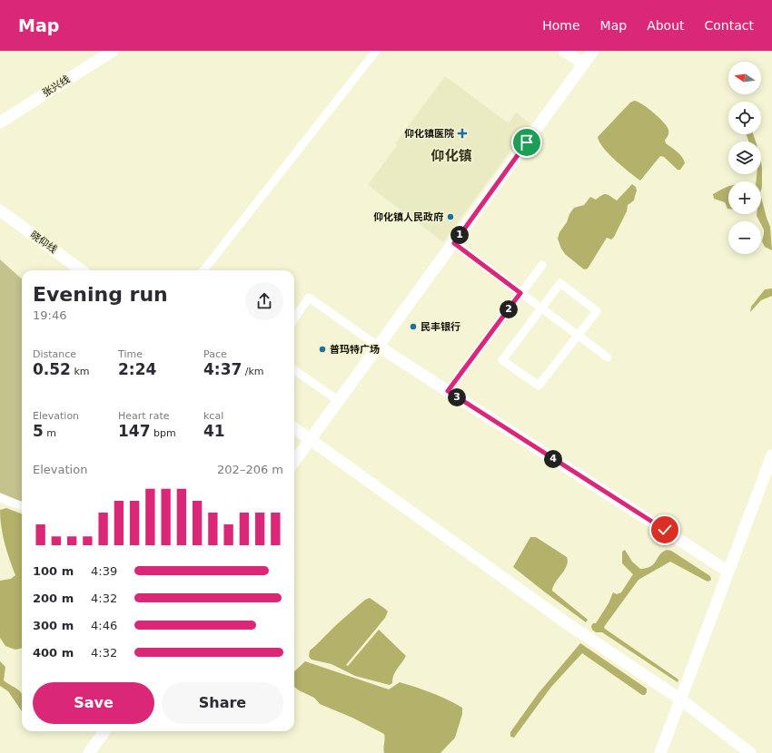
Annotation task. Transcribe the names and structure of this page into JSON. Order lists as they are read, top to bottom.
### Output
{
  "streets": {
    "street": ["张兴线", "晓仰线"]
  },
  "districts": ["仰化镇"],
  "places": {
    "health": ["仰化镇医院"],
    "other": ["仰化镇人民政府", "民丰银行", "普玛特广场"]
  },
  "north": "left",
  "page": {
    "header": "Map",
    "nav": [
      "Home",
      "Map",
      "About",
      "Contact"
    ],
    "map_buttons": ["+", "−"],
    "pins": [
      "1",
      "2",
      "3",
      "4"
    ],
    "heading": ["Evening run", "19:46"],
    "stats": [
      ["Distance", "0.52 km"],
      ["Time", "2:24"],
      ["Pace", "4:37 /km"],
      ["Elevation", "5 m"],
      ["Heart rate", "147 bpm"],
      ["kcal", "41"]
    ],
    "chart": ["Elevation", "202–206 m"],
    "list": [
      {
        "name": "100 m",
        "note": "4:39"
      },
      {
        "name": "200 m",
        "note": "4:32"
      },
      {
        "name": "300 m",
        "note": "4:46"
      },
      {
        "name": "400 m",
        "note": "4:32"
      }
    ],
    "buttons": ["Save", "Share"]
  }
}
